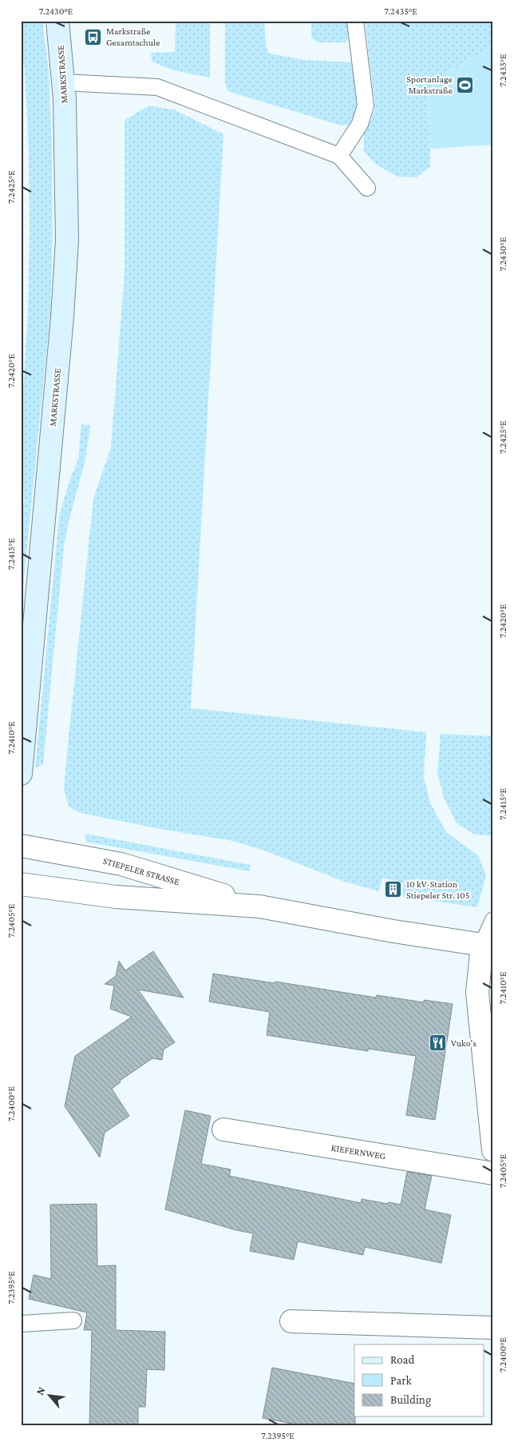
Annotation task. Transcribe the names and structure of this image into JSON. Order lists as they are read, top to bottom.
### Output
{
  "streets": {
    "main road": ["MARKSTRASSE"],
    "street": ["STIEPELER STRASSE", "KIEFERNWEG"]
  },
  "places": {
    "bus stop": ["Markstraße Gesamtschule"],
    "sports": ["Sportanlage Markstraße"],
    "building": ["10 kV-Station Stiepeler Str. 105"],
    "restaurant": ["Vuko's"]
  },
  "legend": ["Road", "Park", "Building"],
  "north": "top left",
  "coordinates": [
    "7.2430°E",
    "7.2435°E",
    "7.2425°E",
    "7.2420°E",
    "7.2415°E",
    "7.2410°E",
    "7.2405°E",
    "7.2400°E",
    "7.2395°E"
  ]
}
